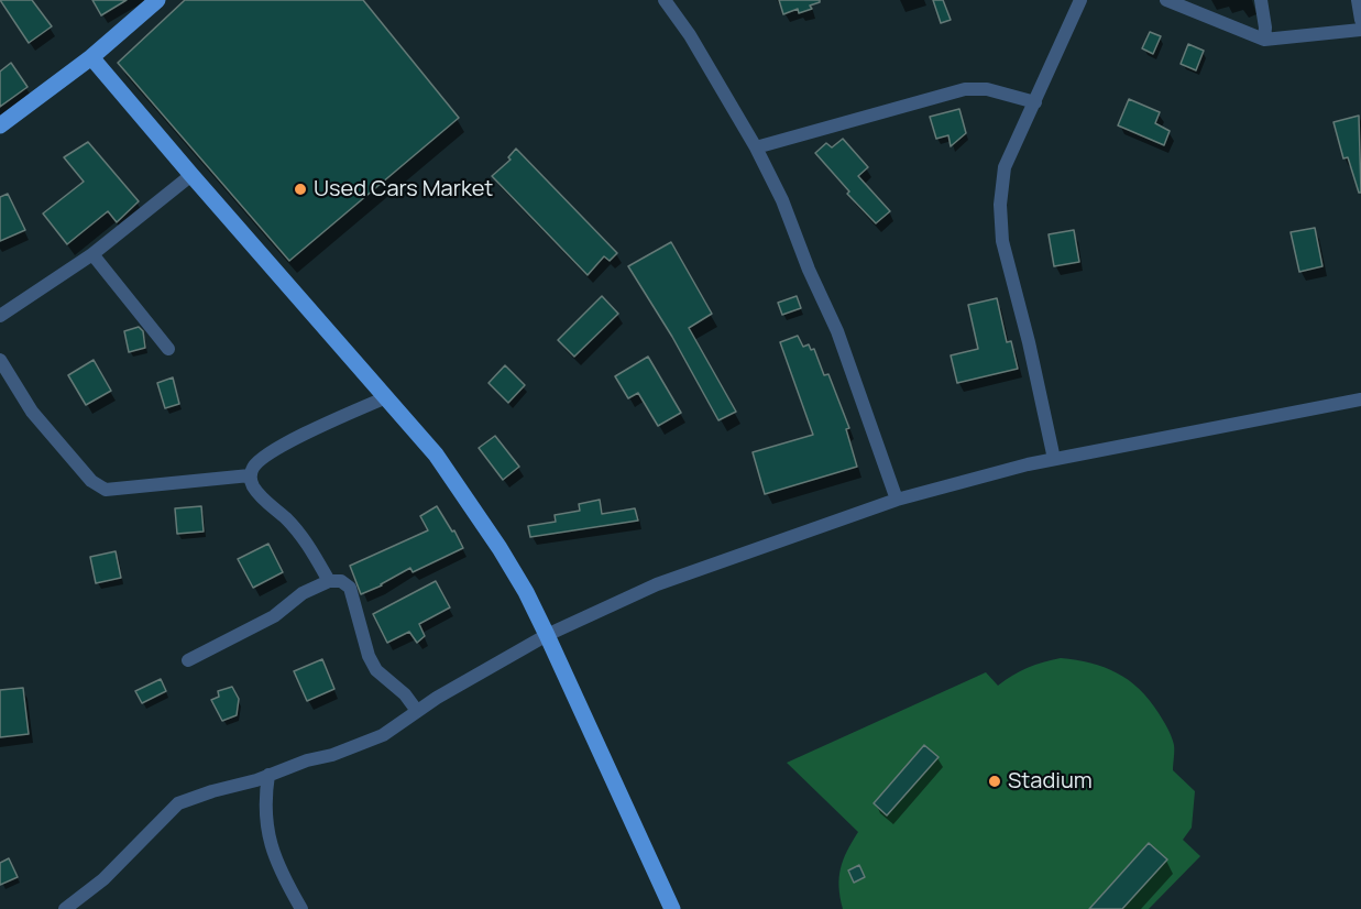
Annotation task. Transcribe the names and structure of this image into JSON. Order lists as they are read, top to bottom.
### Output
{
  "places": ["Used Cars Market", "Stadium"]
}
